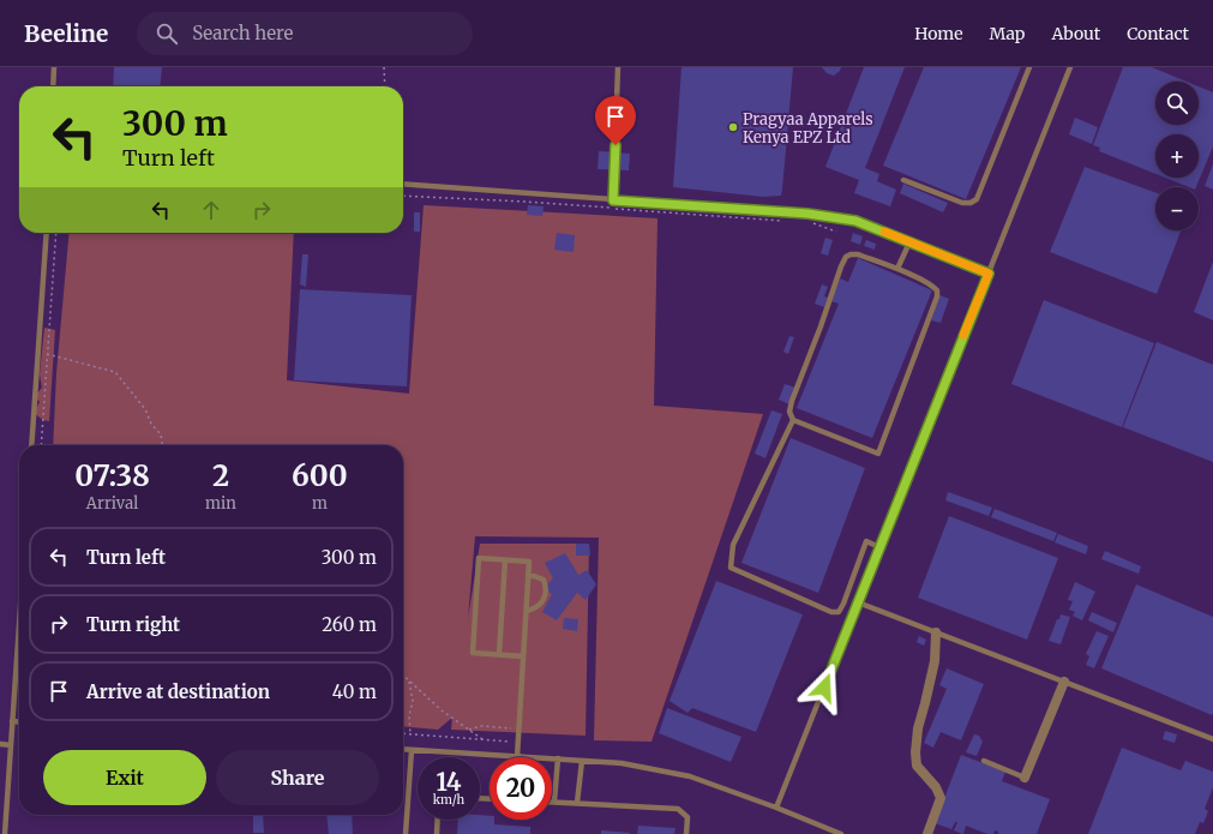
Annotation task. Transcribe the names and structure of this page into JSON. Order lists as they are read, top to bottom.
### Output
{
  "places": ["Pragyaa Apparels Kenya EPZ Ltd"],
  "page": {
    "header": "Beeline",
    "search": "Search here",
    "nav": [
      "Home",
      "Map",
      "About",
      "Contact"
    ],
    "map_buttons": ["+", "−"],
    "turn": ["300 m", "Turn left"],
    "eta": [
      "07:38",
      "Arrival",
      "2",
      "min",
      "600",
      "m"
    ],
    "list": [
      {
        "name": "Turn left",
        "value": "300 m"
      },
      {
        "name": "Turn right",
        "value": "260 m"
      },
      {
        "name": "Arrive at destination",
        "value": "40 m"
      }
    ],
    "buttons": ["Exit", "Share"],
    "speed": "14 km/h",
    "limit": "20"
  }
}
